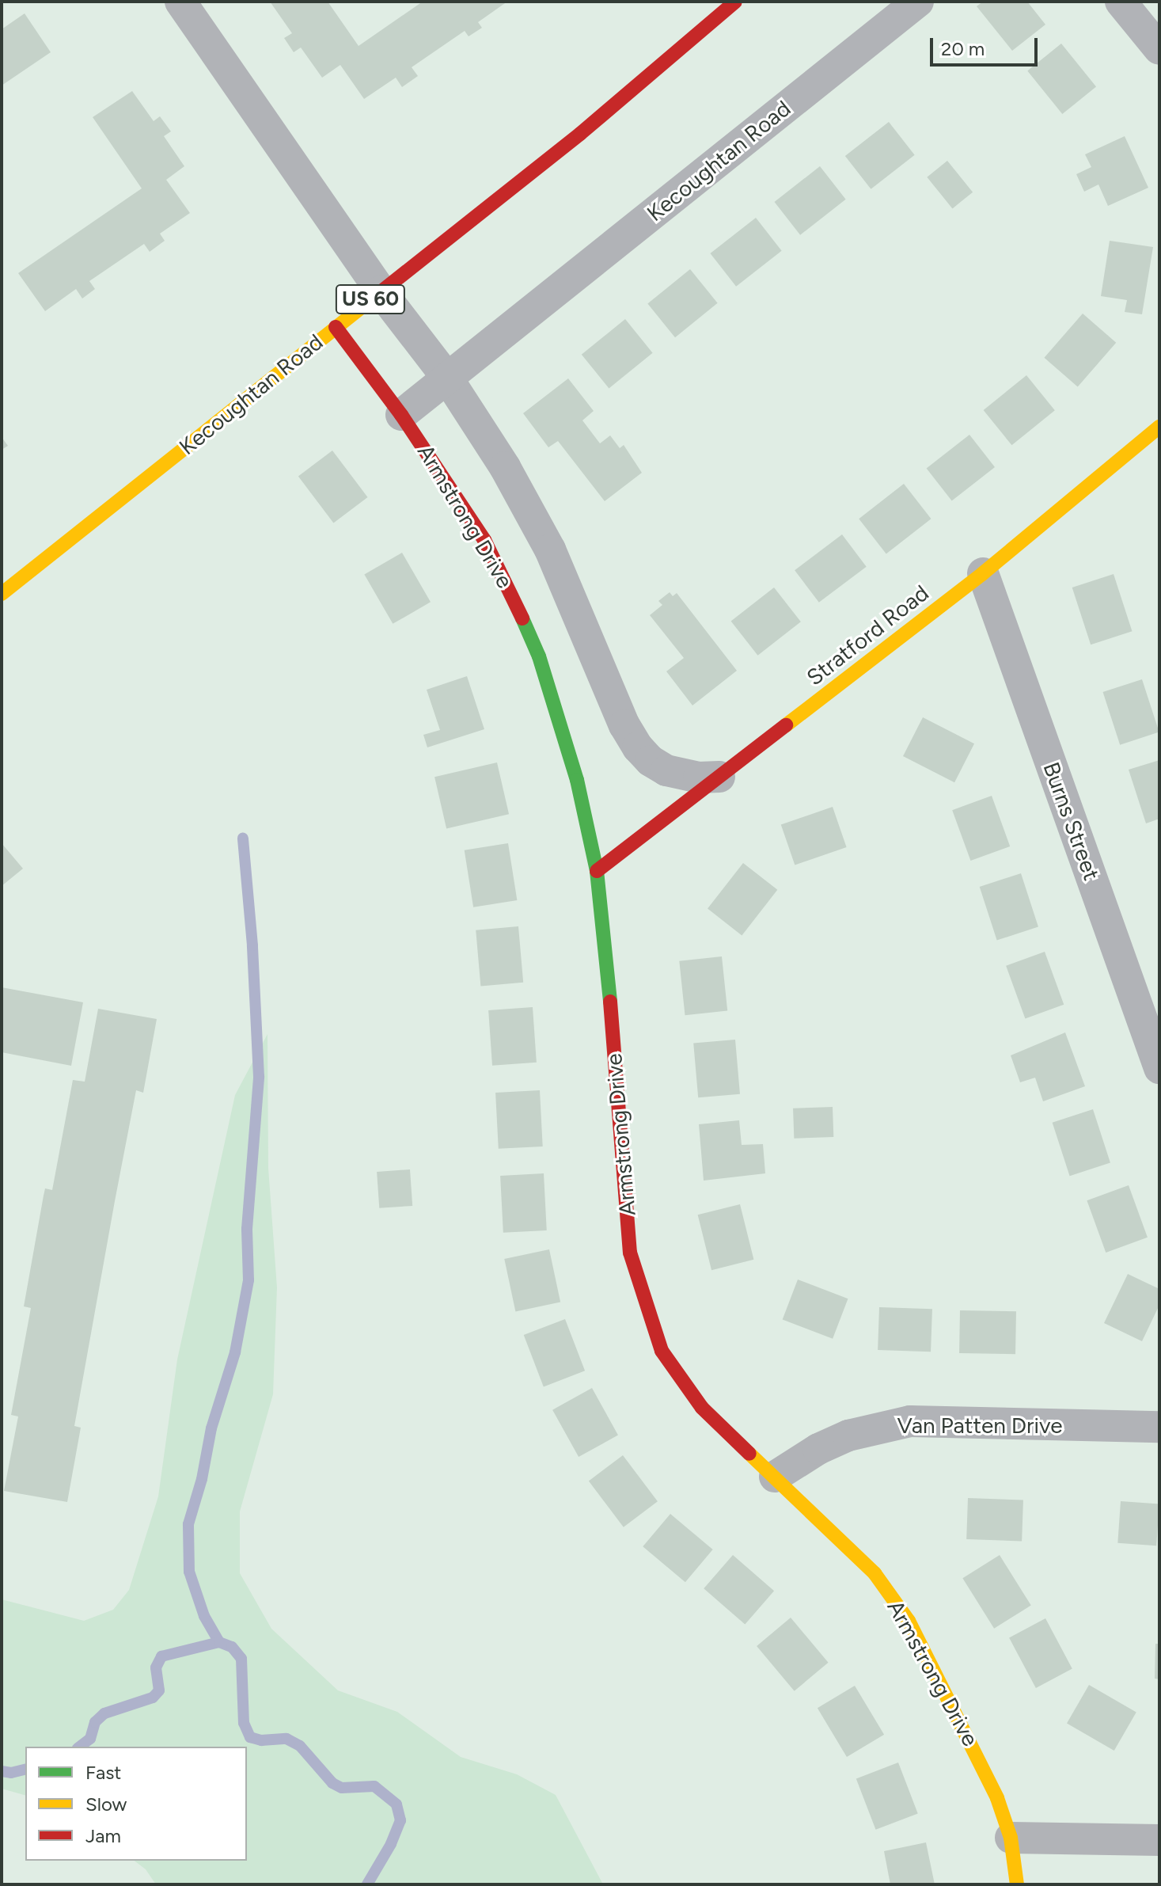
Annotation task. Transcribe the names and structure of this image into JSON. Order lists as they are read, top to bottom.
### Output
{
  "streets": {
    "street": [
      "Kecoughtan Road",
      "US 60",
      "Armstrong Drive",
      "Stratford Road",
      "Burns Street",
      "Van Patten Drive"
    ]
  },
  "crossings": [
    ["Kecoughtan Road", "Armstrong Drive"],
    ["Armstrong Drive", "Stratford Road"],
    ["Armstrong Drive", "Van Patten Drive"],
    ["Stratford Road", "Burns Street"]
  ],
  "legend": ["Fast", "Slow", "Jam"],
  "scale_bar": "20 m"
}
